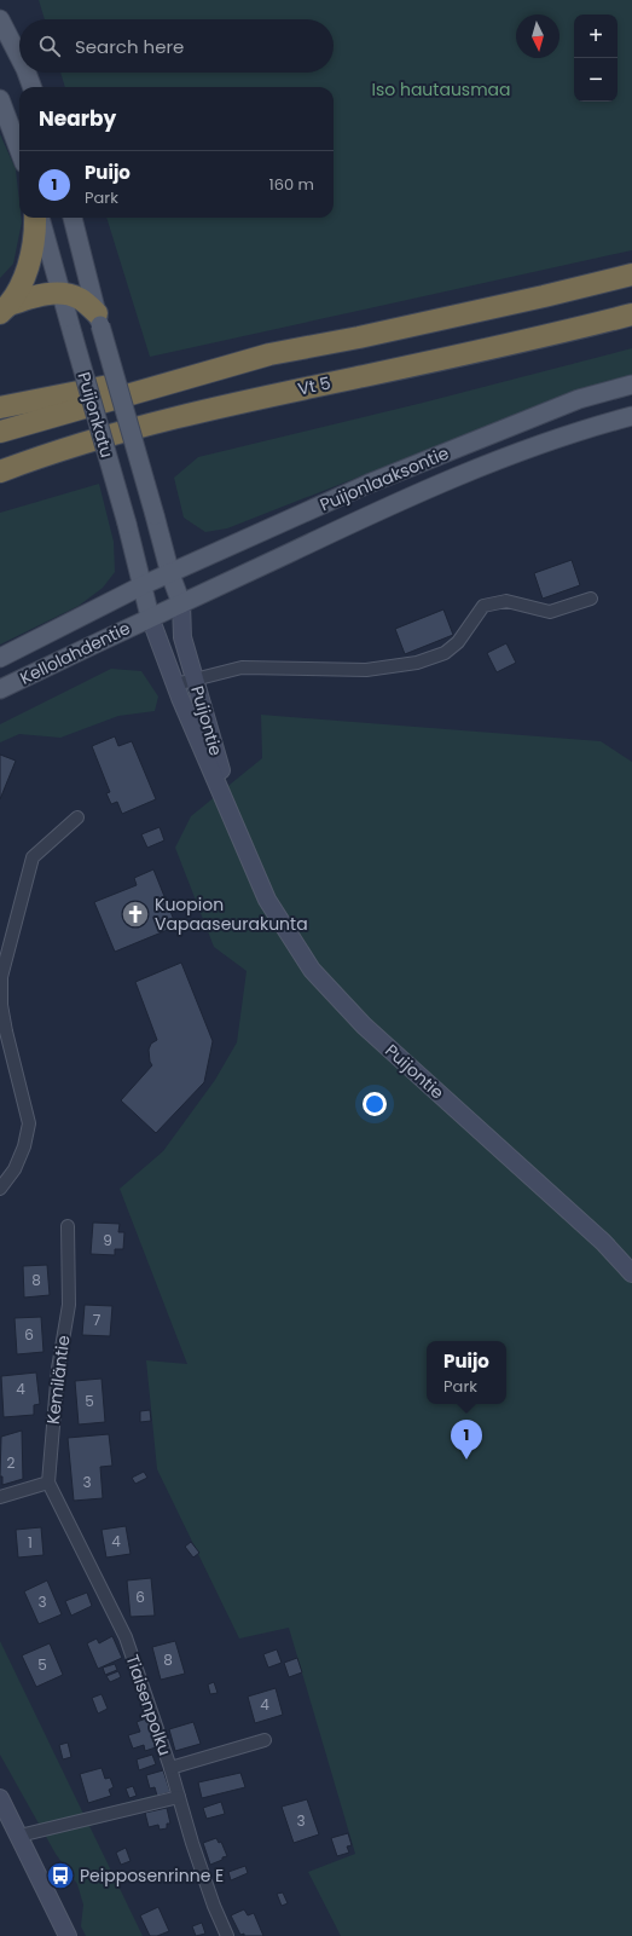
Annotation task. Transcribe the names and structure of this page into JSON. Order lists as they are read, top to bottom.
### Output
{
  "streets": {
    "highway": ["Vt 5"],
    "main road": ["Puijonkatu", "Puijonlaaksontie", "Kellolahdentie"],
    "street": ["Puijontie", "Kemiläntie", "Tiaisenpolku"]
  },
  "crossings": [
    ["Puijonkatu", "Puijonlaaksontie"],
    ["Puijonkatu", "Kellolahdentie"],
    ["Puijonkatu", "Puijontie"],
    ["Puijonlaaksontie", "Kellolahdentie"],
    ["Puijonlaaksontie", "Puijontie"],
    ["Kellolahdentie", "Puijontie"],
    ["Kemiläntie", "Tiaisenpolku"]
  ],
  "parks": ["Iso hautausmaa"],
  "places": {
    "church": ["Kuopion Vapaaseurakunta"],
    "bus stop": ["Peipposenrinne E"]
  },
  "house_numbers": [
    "9",
    "8",
    "7",
    "6",
    "4",
    "5",
    "2",
    "3",
    "4",
    "1",
    "6",
    "3",
    "8",
    "5",
    "4",
    "3"
  ],
  "north": "bottom",
  "page": {
    "map_buttons": ["+", "−"],
    "search": "Search here",
    "heading": "Nearby",
    "list": [
      {
        "mark": "1",
        "name": "Puijo",
        "note": "Park",
        "value": "160 m"
      }
    ],
    "popup": ["Puijo", "Park"],
    "pins": "1"
  }
}
